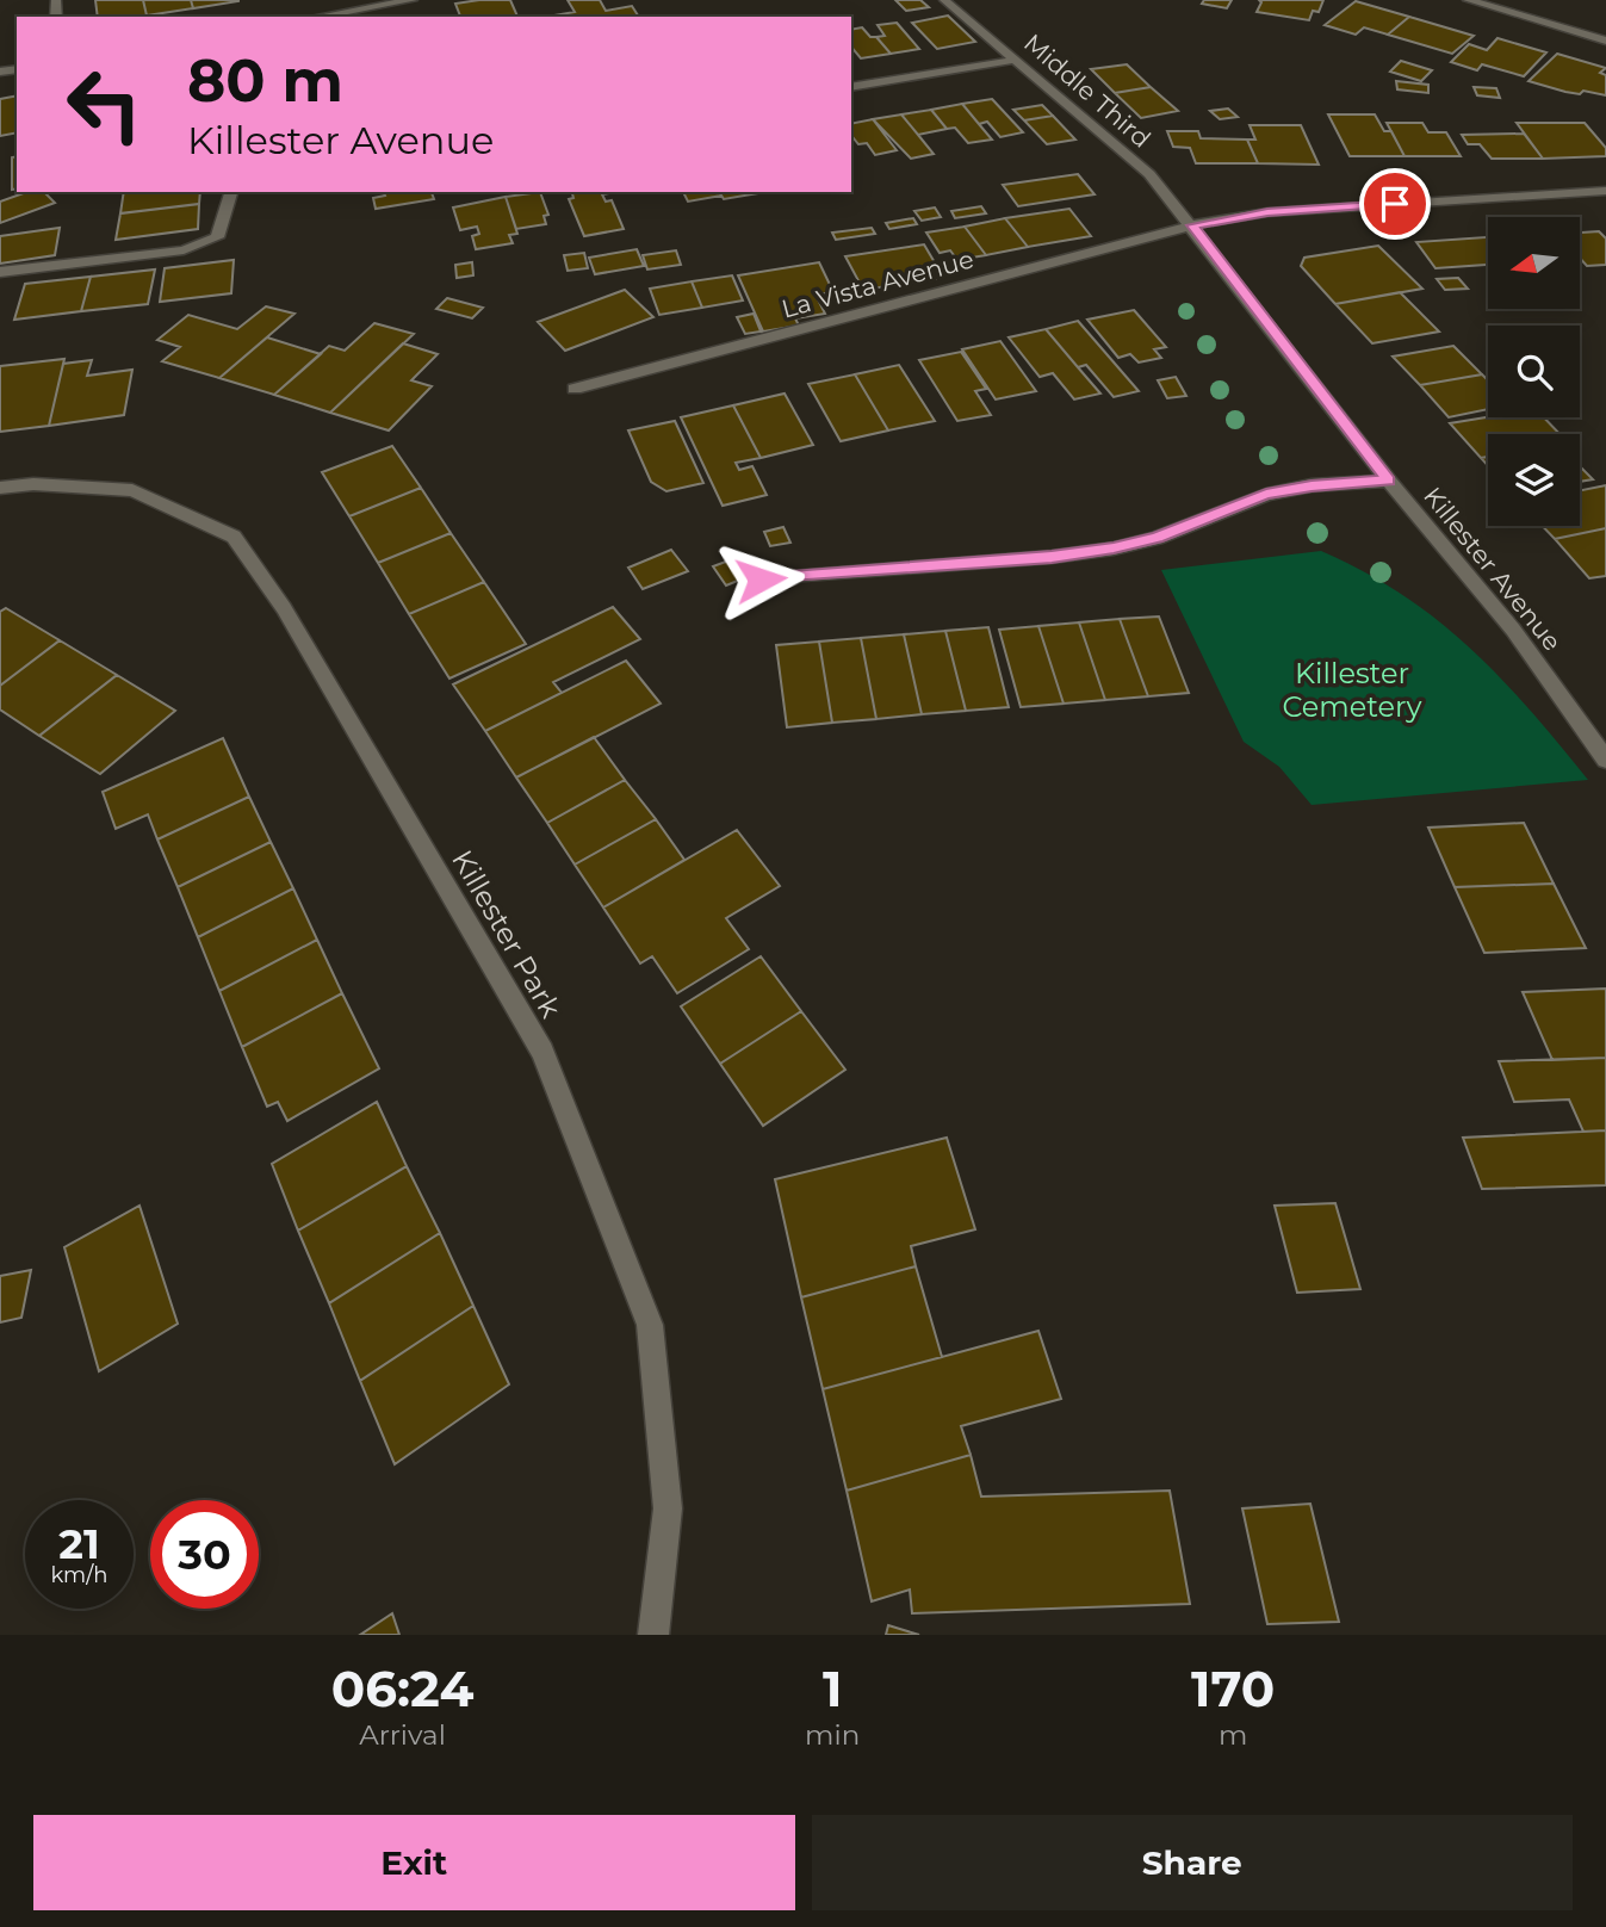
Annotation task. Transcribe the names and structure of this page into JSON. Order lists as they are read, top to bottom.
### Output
{
  "streets": {
    "street": [
      "Middle Third",
      "La Vista Avenue",
      "Killester Avenue",
      "Killester Park"
    ]
  },
  "crossings": [
    ["Middle Third", "La Vista Avenue"],
    ["Middle Third", "Killester Avenue"],
    ["La Vista Avenue", "Killester Avenue"]
  ],
  "parks": ["Killester Cemetery"],
  "north": "left",
  "page": {
    "turn": ["80 m", "Killester Avenue"],
    "speed": "21 km/h",
    "limit": "30",
    "eta": [
      "06:24",
      "Arrival",
      "1",
      "min",
      "170",
      "m"
    ],
    "buttons": ["Exit", "Share"]
  }
}
